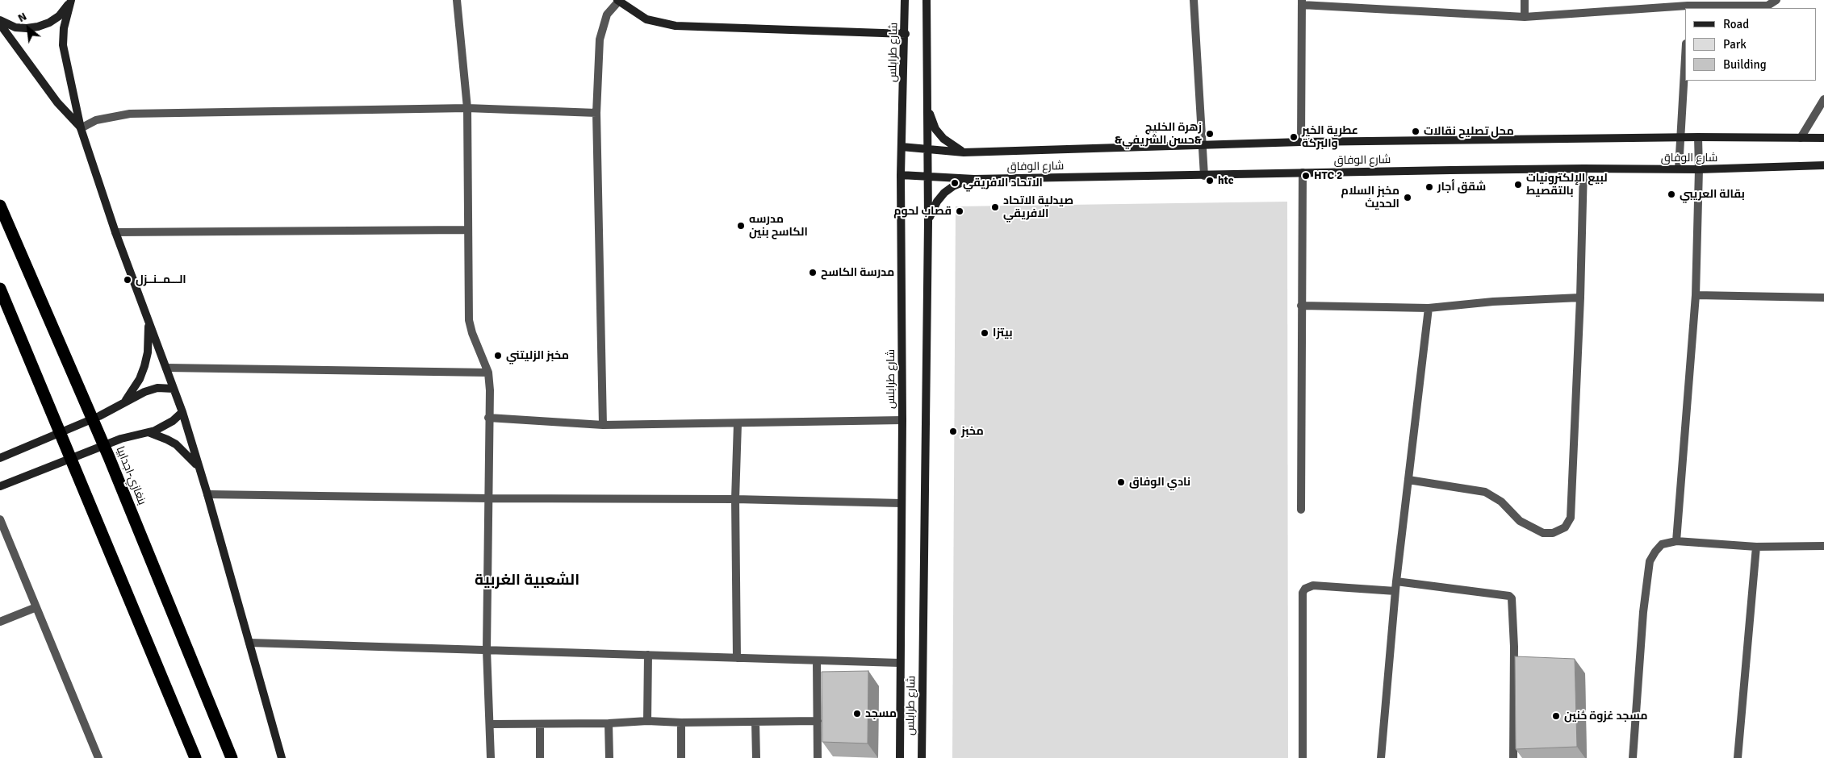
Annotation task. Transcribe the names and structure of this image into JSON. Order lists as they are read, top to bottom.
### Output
{
  "streets": {
    "highway": ["بنغازي-اجدابيا"],
    "street": ["شارع طرابلس", "شارع الوفاق"]
  },
  "crossings": [
    ["شارع طرابلس", "شارع الوفاق"]
  ],
  "districts": ["الشعبية الغربية"],
  "places": [
    "محل تصليح نقالات",
    "زهرة الخليج &حسن الشريفي&",
    "عطرية الخير والبركة",
    "HTC 2",
    "htc",
    "الاتحاد الافريقي",
    "لبيع الإلكترونيات بالتقصيط",
    "شقق أجار",
    "بقالة العريبي",
    "مخبز السلام الحديث",
    "صيدلية الاتحاد الافريقي",
    "قصاب لحوم",
    "مدرسه الكاسح بنين",
    "مدرسة الكاسح",
    "الـــمــنــزل",
    "بيتزا",
    "مخبز الزليتني",
    "مخبز",
    "نادي الوفاق",
    "مسجد",
    "مسجد غزوة حُنين"
  ],
  "legend": ["Road", "Park", "Building"],
  "north": "top left"
}
